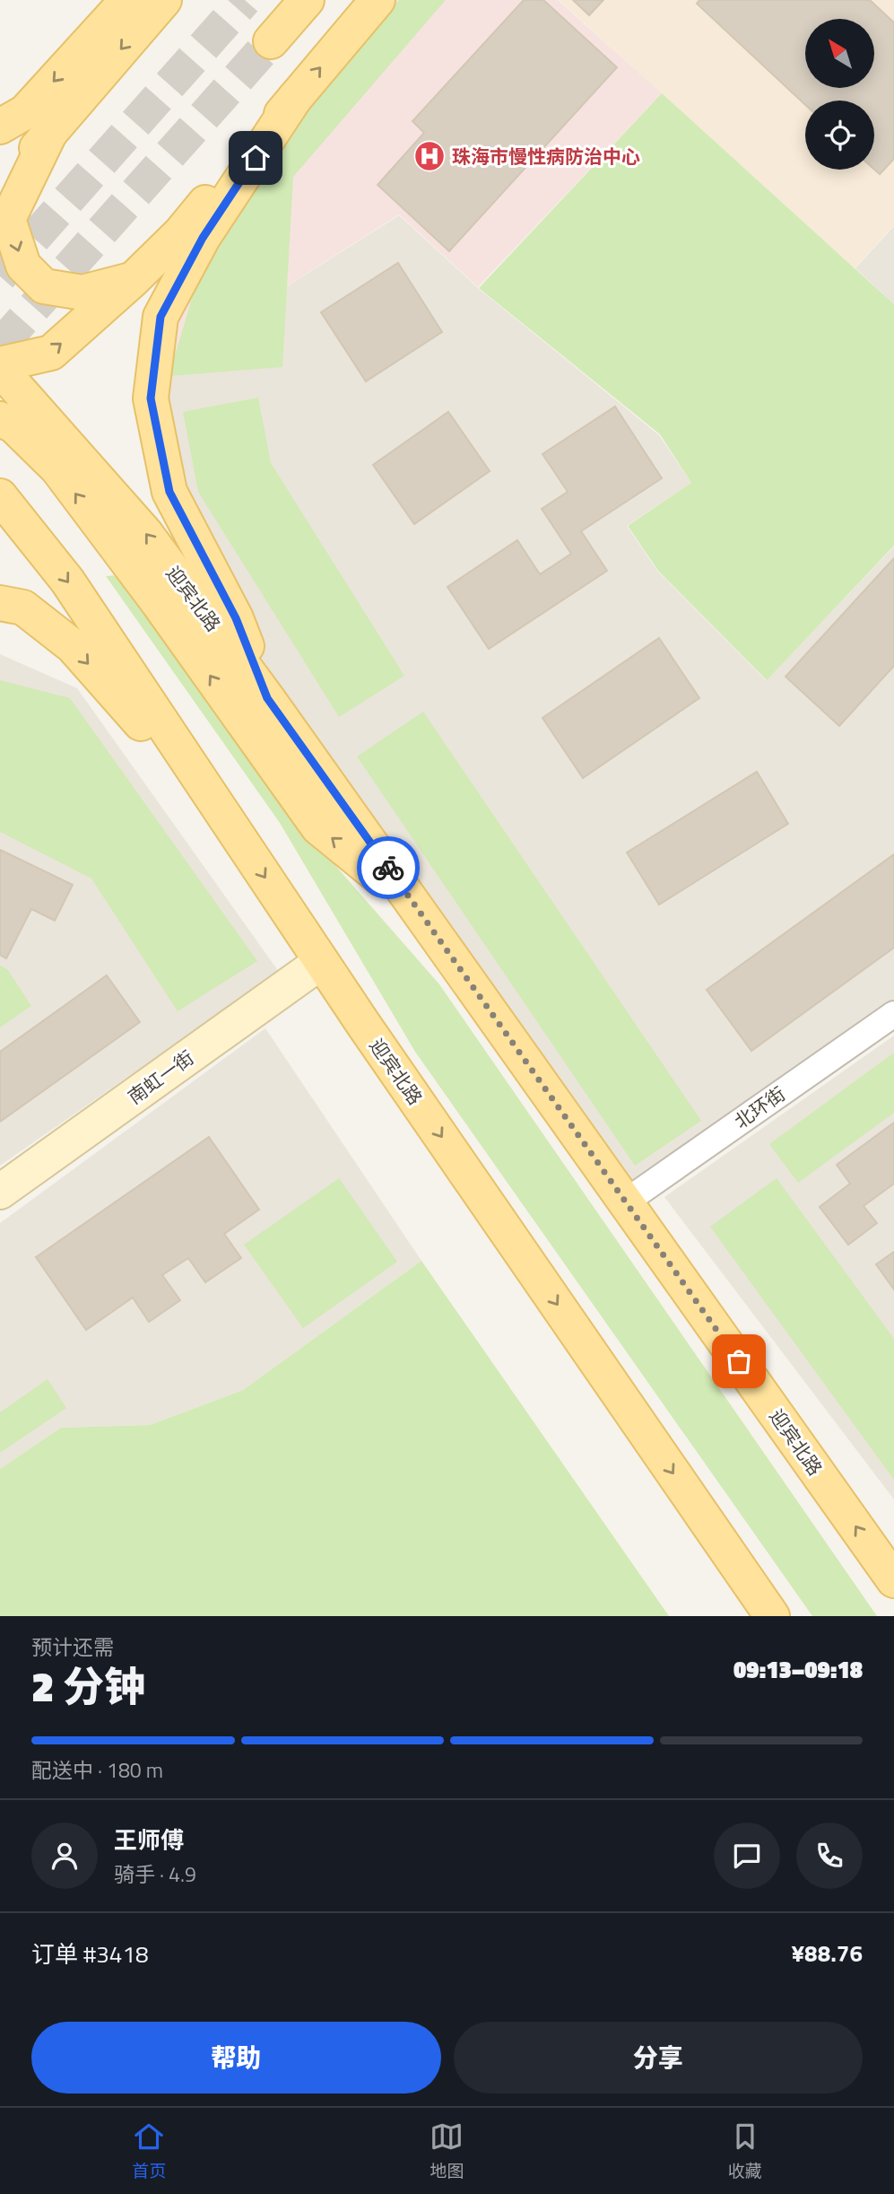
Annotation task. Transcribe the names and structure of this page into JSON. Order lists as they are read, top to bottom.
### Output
{
  "streets": {
    "main road": ["迎宾北路", "南虹一街"],
    "street": ["北环街"]
  },
  "crossings": [
    ["迎宾北路", "南虹一街"],
    ["迎宾北路", "北环街"]
  ],
  "places": {
    "hospital": ["珠海市慢性病防治中心"]
  },
  "north": "top left",
  "page": {
    "heading": ["2 分钟", "预计还需", "09:13–09:18"],
    "panel": [
      "王师傅",
      "骑手 · 4.9",
      "订单 #3418",
      "¥88.76"
    ],
    "bar": "配送中 · 180 m",
    "buttons": ["帮助", "分享"],
    "tabs": ["首页", "地图", "收藏"]
  }
}
